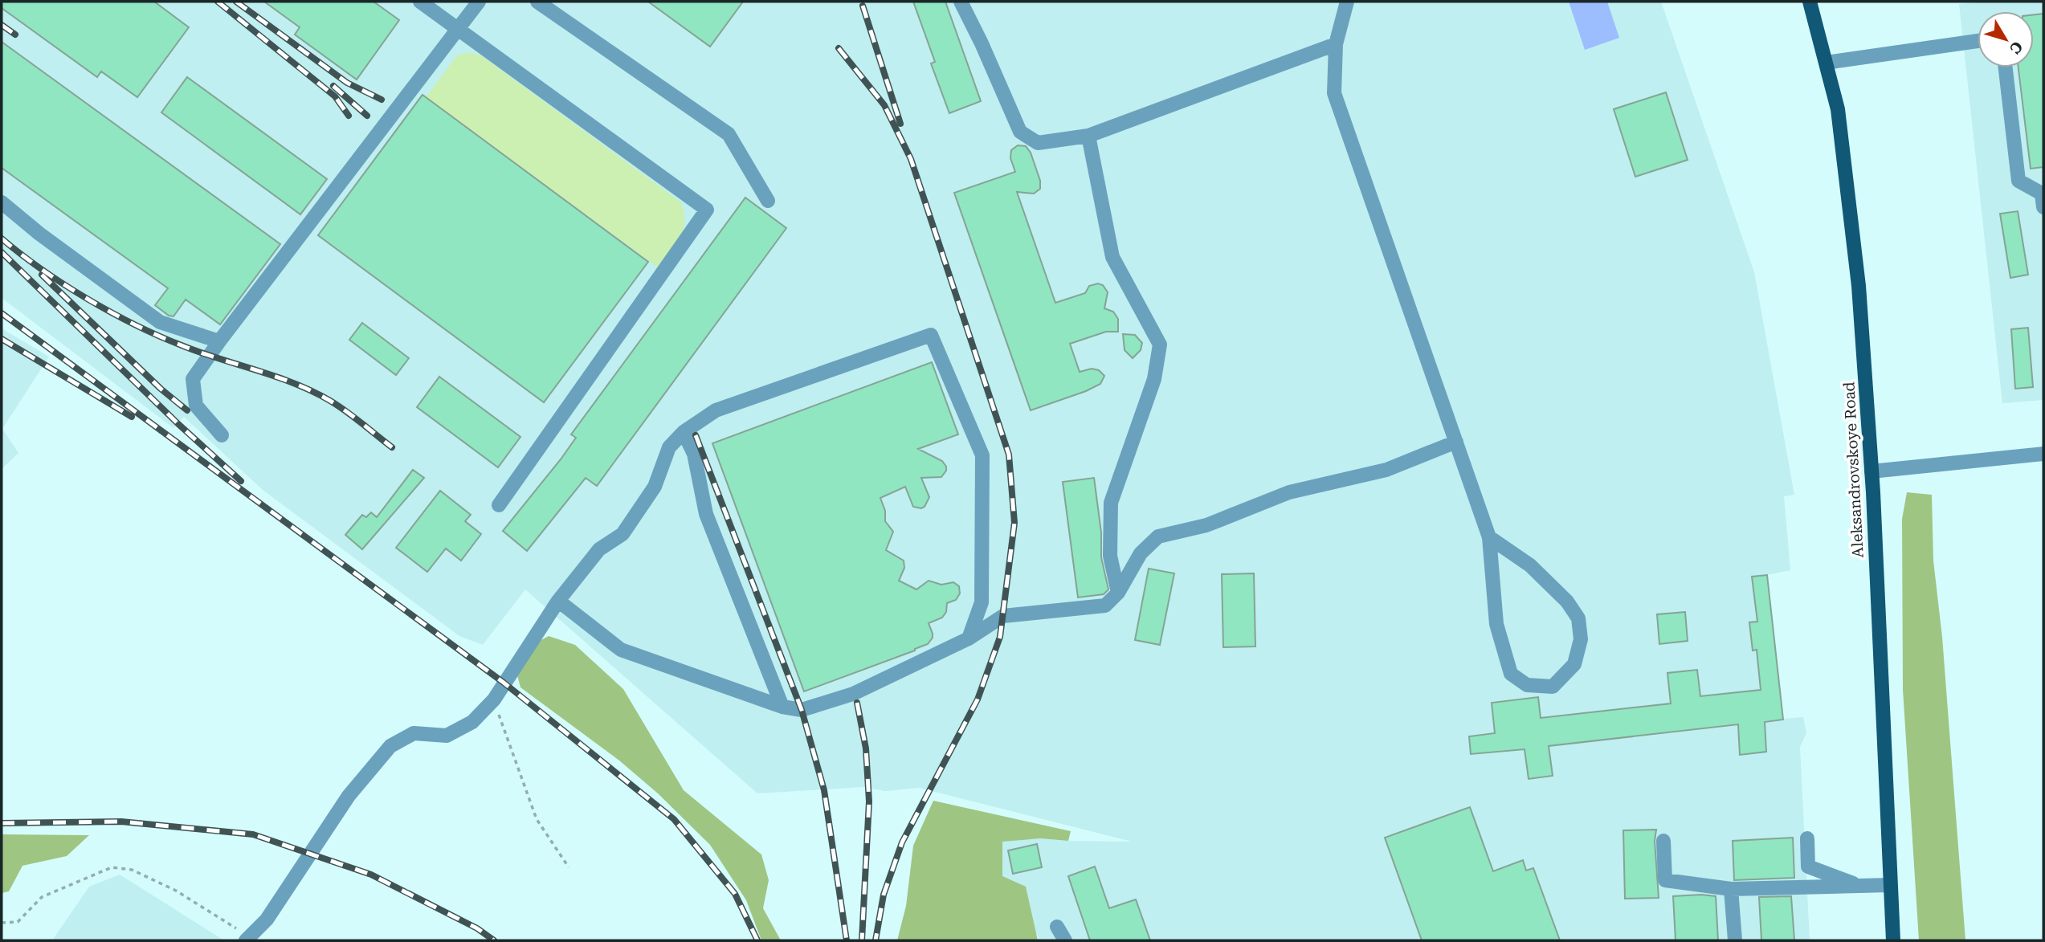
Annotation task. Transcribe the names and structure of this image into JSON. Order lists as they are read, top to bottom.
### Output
{
  "streets": {
    "main road": ["Aleksandrovskoye Road"]
  },
  "north": "bottom right"
}
